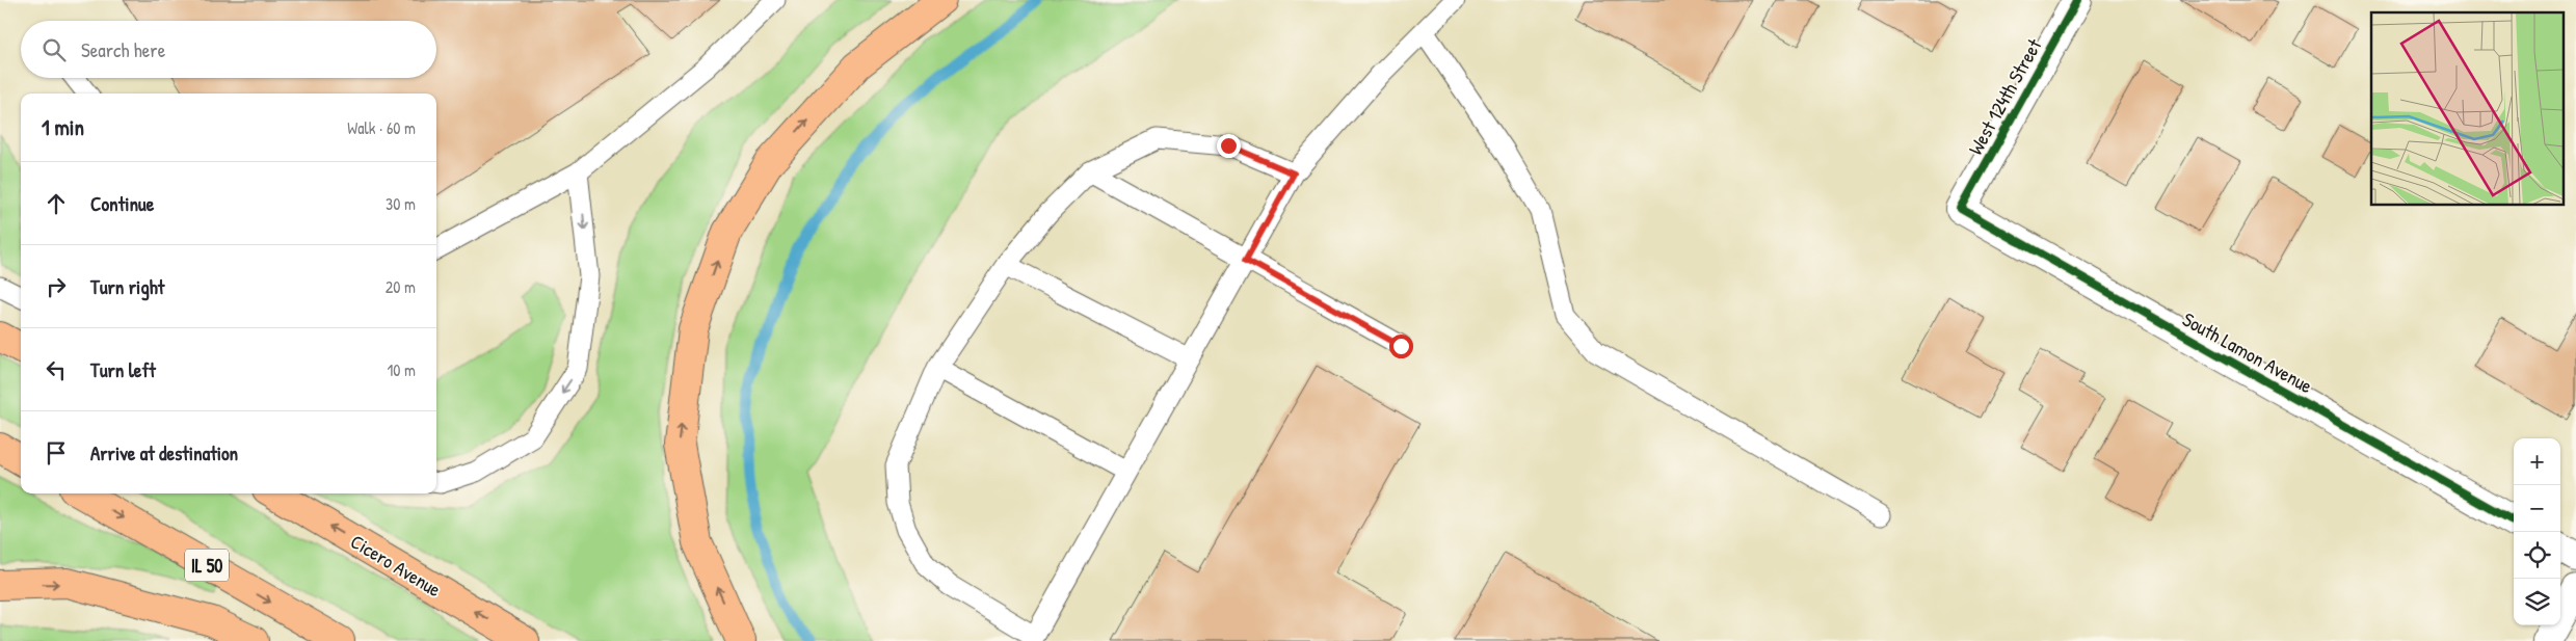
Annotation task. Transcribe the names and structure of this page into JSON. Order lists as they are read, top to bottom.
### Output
{
  "streets": {
    "main road": ["IL 50", "Cicero Avenue"],
    "street": ["West 124th Street", "South Lamon Avenue"]
  },
  "crossings": [
    ["West 124th Street", "South Lamon Avenue"]
  ],
  "page": {
    "search": "Search here",
    "heading": ["1 min", "Walk · 60 m"],
    "list": [
      ["Continue", "30 m"],
      ["Turn right", "20 m"],
      ["Turn left", "10 m"],
      "Arrive at destination"
    ],
    "map_buttons": ["+", "−"]
  }
}
